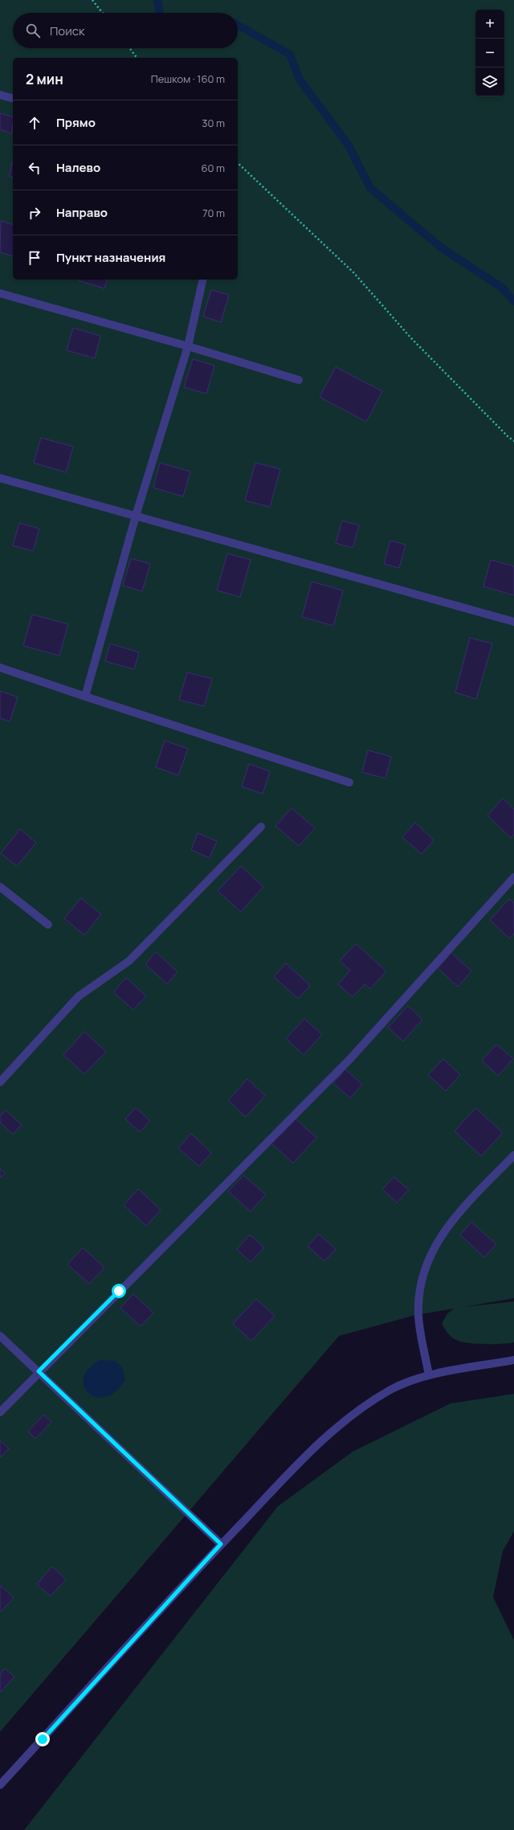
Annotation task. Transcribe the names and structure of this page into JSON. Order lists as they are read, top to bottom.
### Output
{
  "page": {
    "map_buttons": ["+", "−"],
    "search": "Поиск",
    "heading": ["2 мин", "Пешком · 160 m"],
    "list": [
      ["Прямо", "30 m"],
      ["Налево", "60 m"],
      ["Направо", "70 m"],
      "Пункт назначения"
    ]
  }
}
